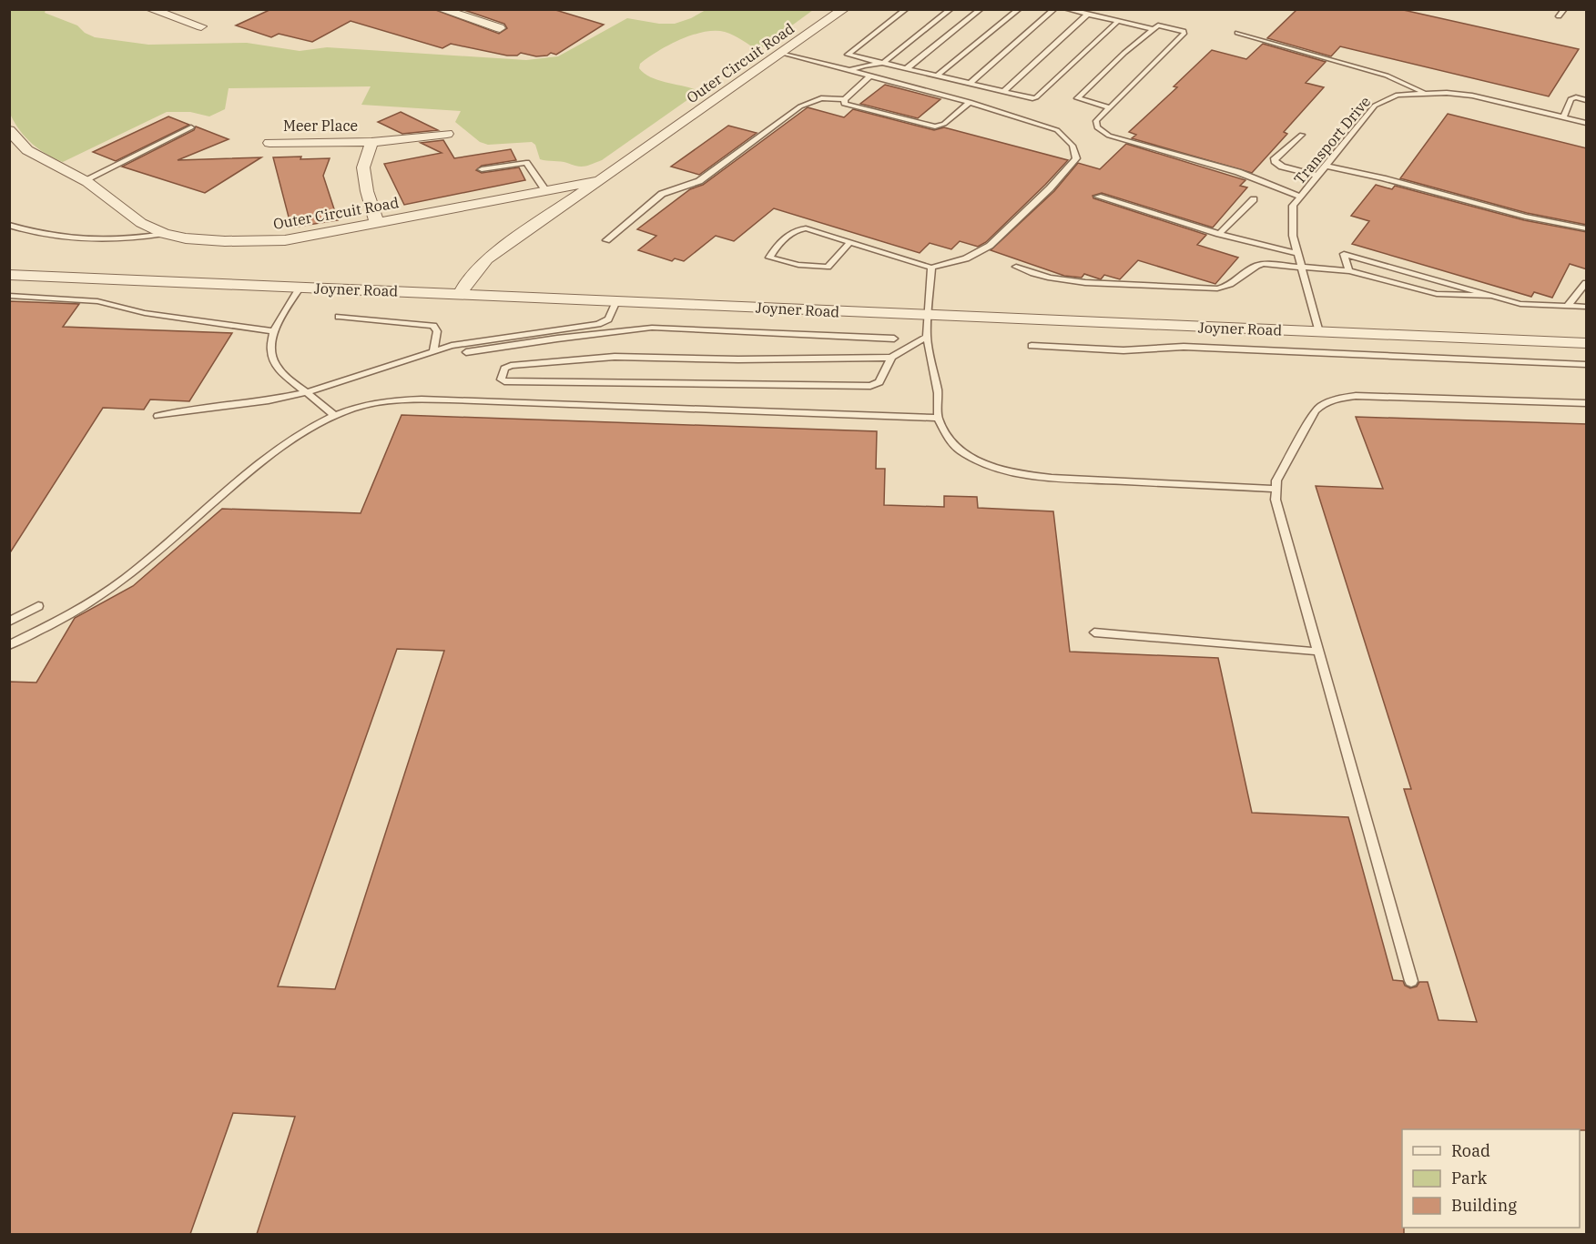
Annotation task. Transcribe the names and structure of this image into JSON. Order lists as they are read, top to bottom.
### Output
{
  "streets": {
    "street": ["Outer Circuit Road", "Meer Place", "Joyner Road"],
    "lane": ["Transport Drive"]
  },
  "crossings": [
    ["Outer Circuit Road", "Meer Place"],
    ["Outer Circuit Road", "Joyner Road"],
    ["Transport Drive", "Joyner Road"]
  ],
  "legend": ["Road", "Park", "Building"]
}
